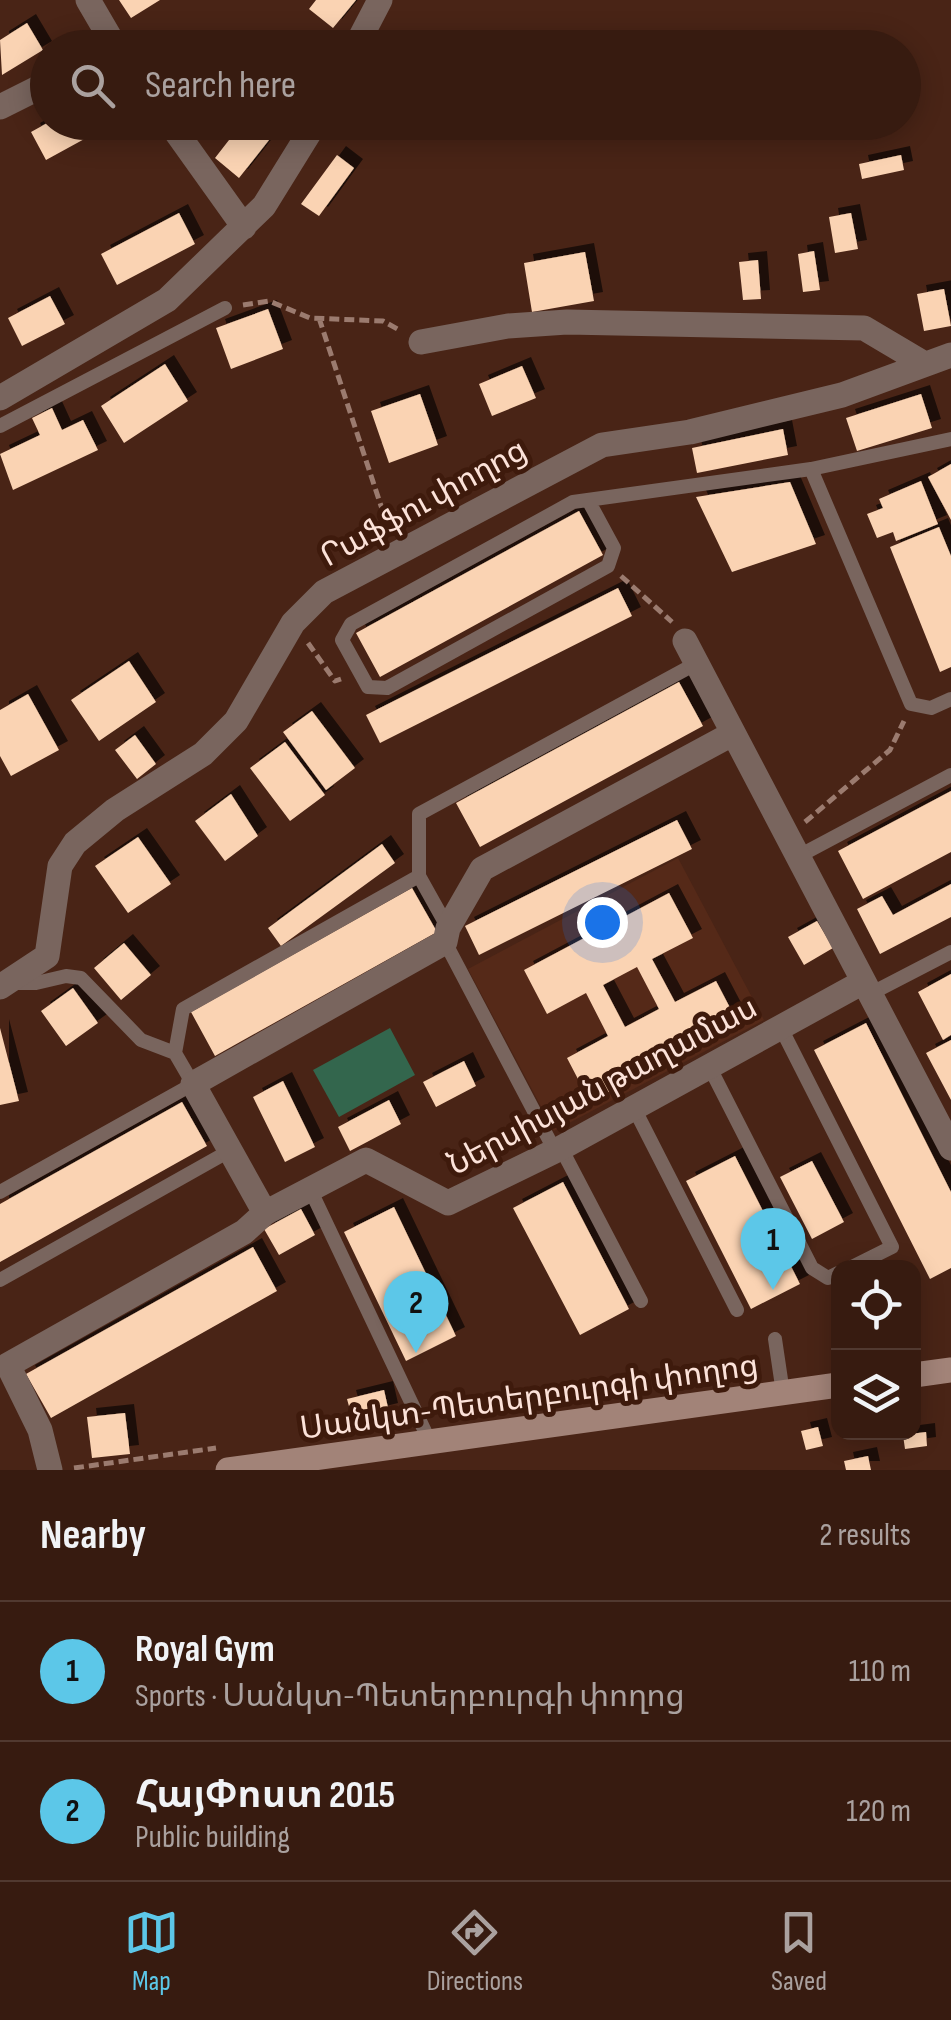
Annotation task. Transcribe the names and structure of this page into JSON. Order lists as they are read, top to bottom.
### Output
{
  "streets": {
    "street": ["Րաֆֆու փողոց", "Ներսիսյան թաղամաս", "Սանկտ-Պետերբուրգի փողոց"]
  },
  "page": {
    "search": "Search here",
    "pins": ["1", "2"],
    "heading": ["Nearby", "2 results"],
    "list": [
      {
        "mark": "1",
        "name": "Royal Gym",
        "note": "Sports · Սանկտ-Պետերբուրգի փողոց",
        "value": "110 m"
      },
      {
        "mark": "2",
        "name": "ՀայՓոստ 2015",
        "note": "Public building",
        "value": "120 m"
      }
    ],
    "nav": ["Map", "Directions", "Saved"]
  }
}
